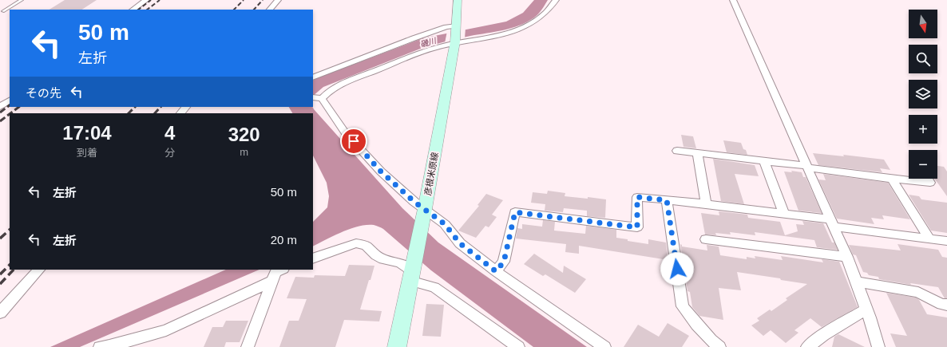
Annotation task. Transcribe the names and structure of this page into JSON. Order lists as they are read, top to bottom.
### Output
{
  "streets": {
    "main road": ["彦根米原線"]
  },
  "water": ["磯川"],
  "north": "bottom",
  "page": {
    "map_buttons": ["+", "−"],
    "turn": ["50 m", "左折"],
    "then": "その先",
    "eta": [
      "17:04",
      "到着",
      "4",
      "分",
      "320",
      "m"
    ],
    "list": [
      {
        "name": "左折",
        "value": "50 m"
      },
      {
        "name": "左折",
        "value": "20 m"
      }
    ]
  }
}
